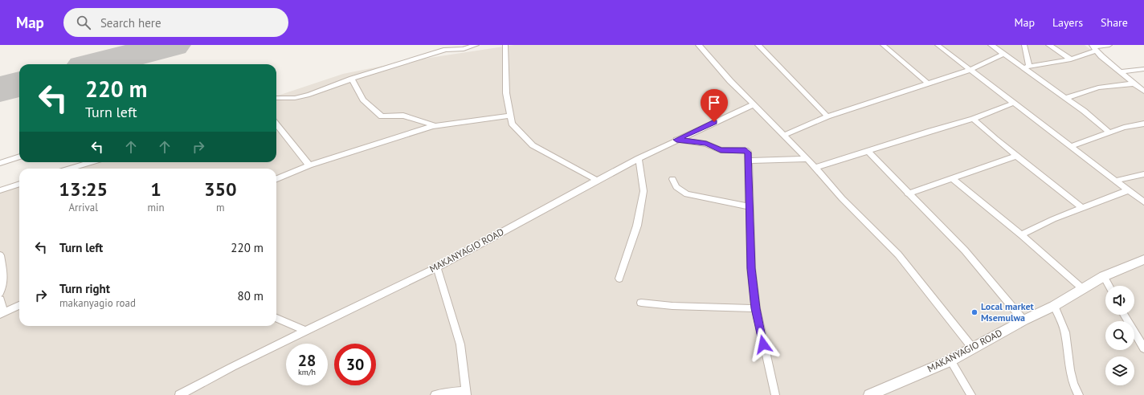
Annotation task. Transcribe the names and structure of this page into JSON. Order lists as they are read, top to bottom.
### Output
{
  "streets": {
    "street": ["MAKANYAGIO ROAD"]
  },
  "places": ["Local market Msemulwa"],
  "page": {
    "header": "Map",
    "search": "Search here",
    "nav": ["Map", "Layers", "Share"],
    "turn": ["220 m", "Turn left"],
    "eta": [
      "13:25",
      "Arrival",
      "1",
      "min",
      "350",
      "m"
    ],
    "list": [
      {
        "name": "Turn left",
        "value": "220 m"
      },
      {
        "name": "Turn right",
        "note": "makanyagio road",
        "value": "80 m"
      }
    ],
    "speed": "28 km/h",
    "limit": "30"
  }
}
